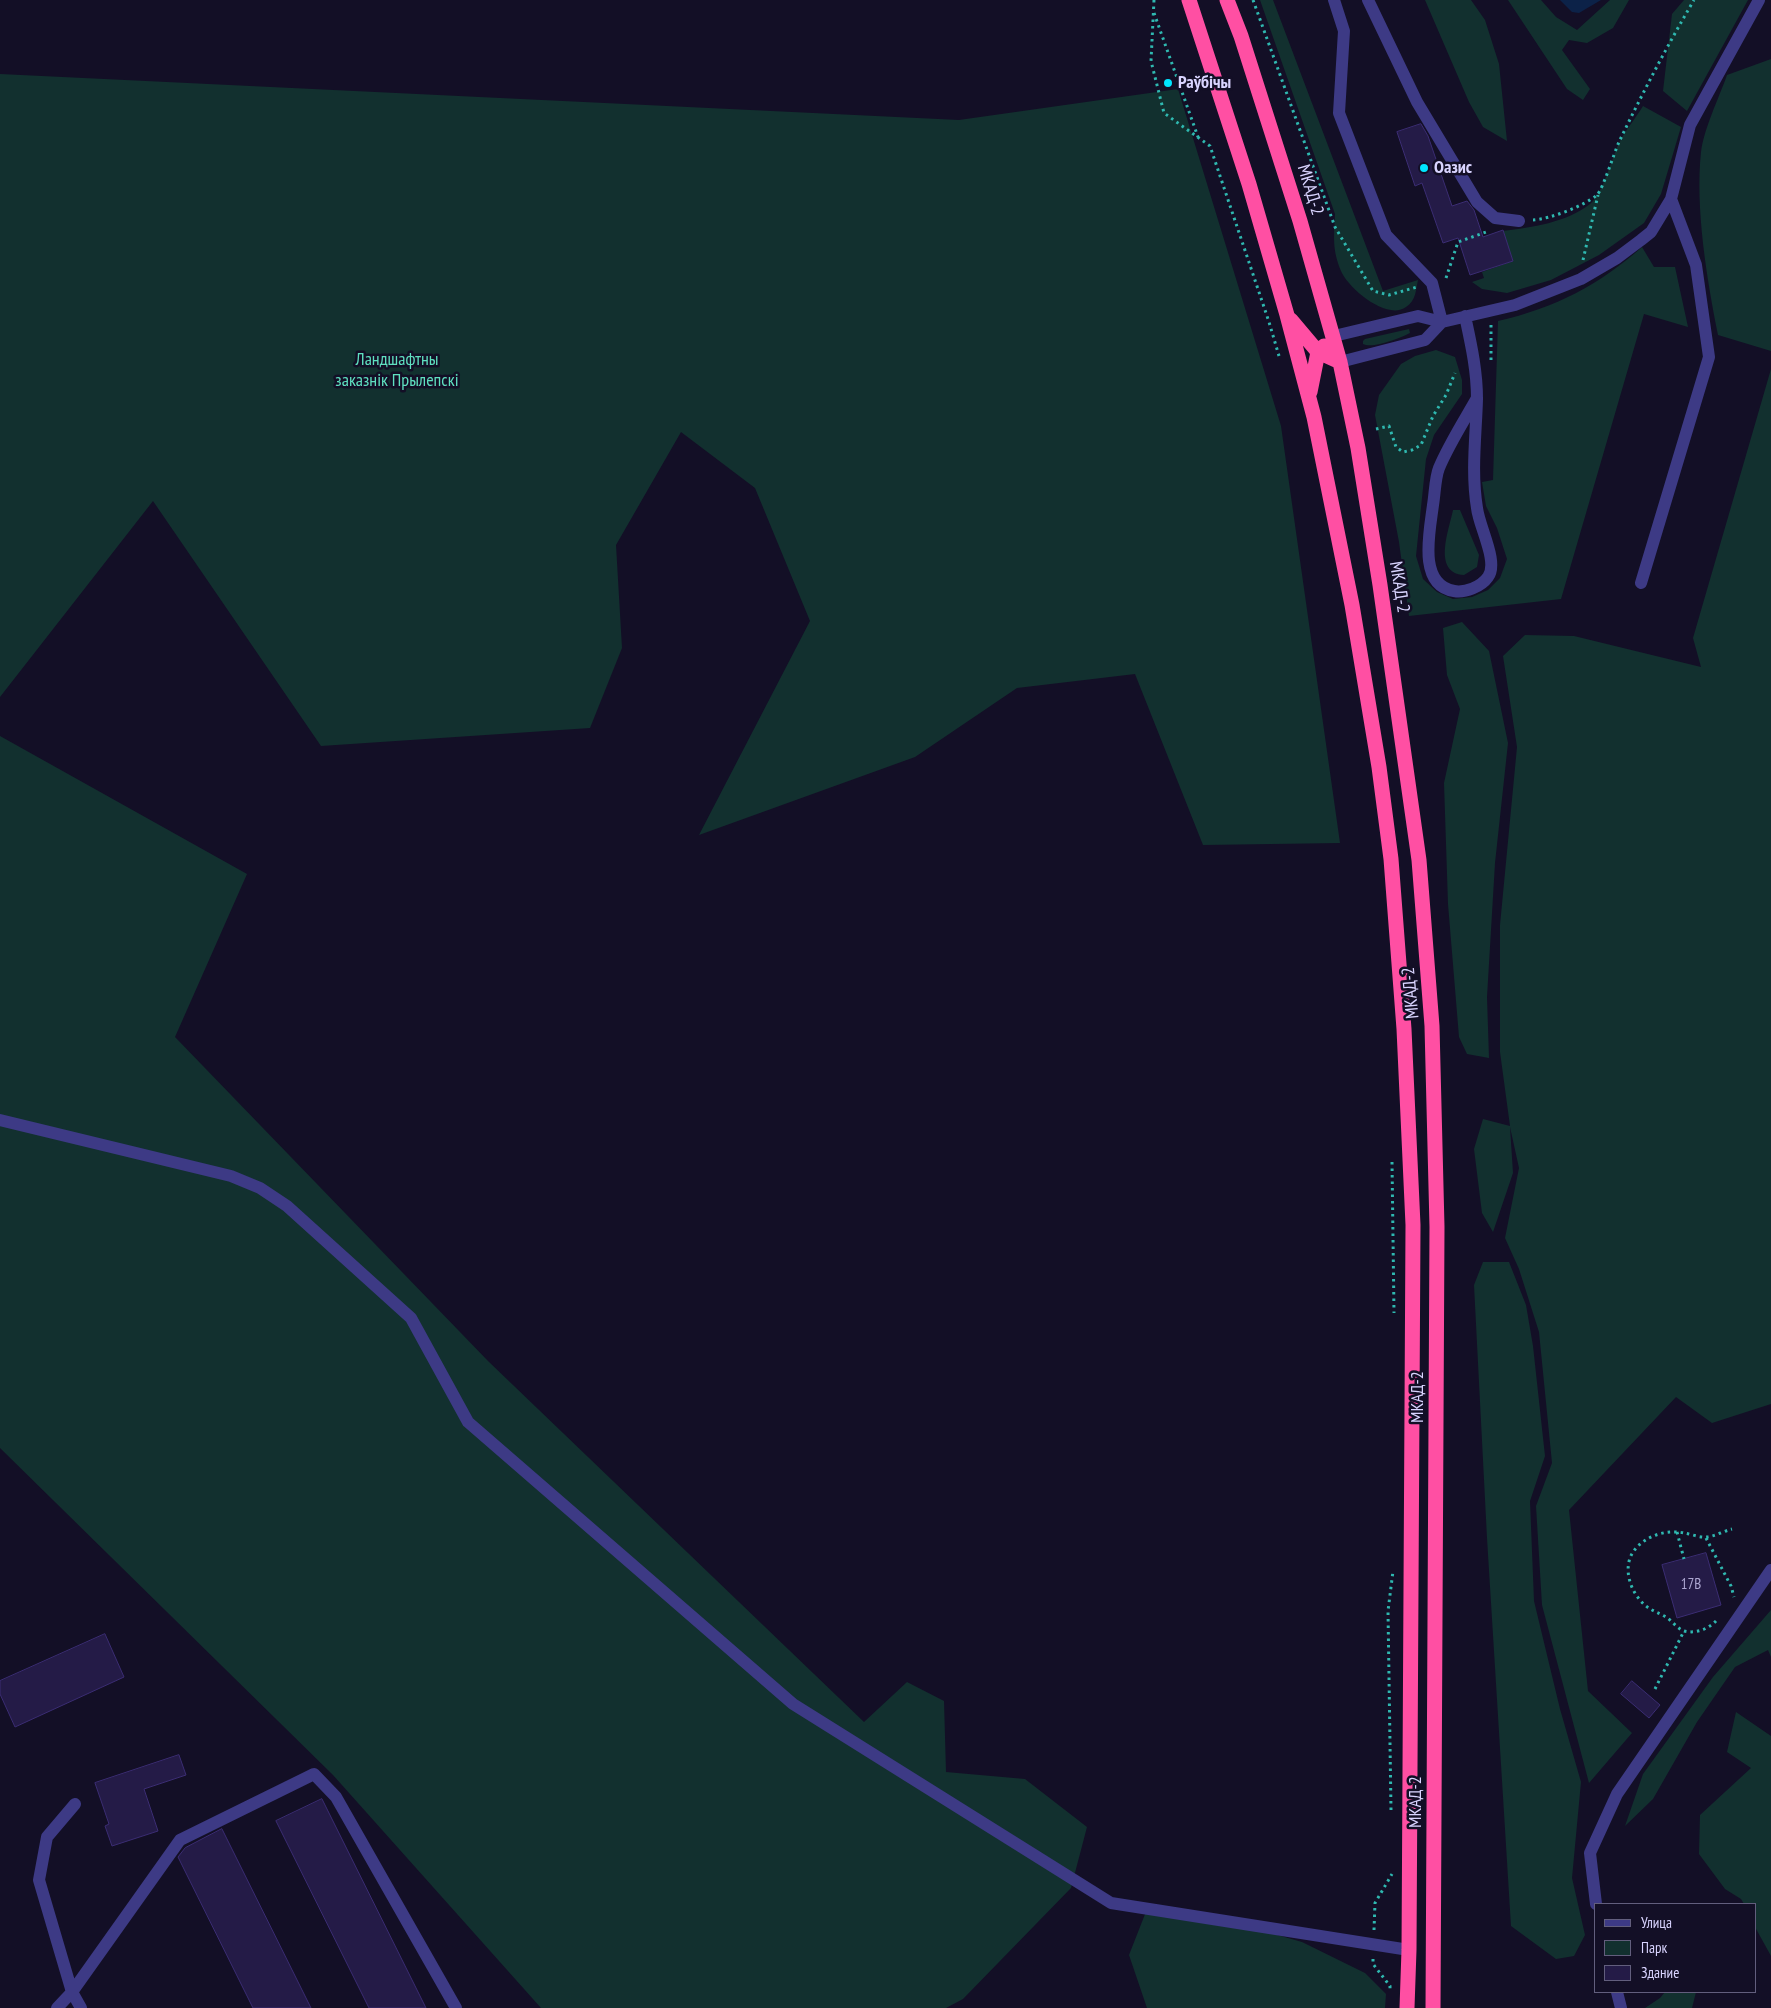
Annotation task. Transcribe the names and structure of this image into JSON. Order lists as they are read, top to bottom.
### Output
{
  "streets": {
    "highway": ["МКАД-2"]
  },
  "parks": ["Ландшафтны заказнік Прылепскі"],
  "places": ["Раўбічы", "Оазис"],
  "house_numbers": ["17В"],
  "legend": ["Улица", "Парк", "Здание"]
}
